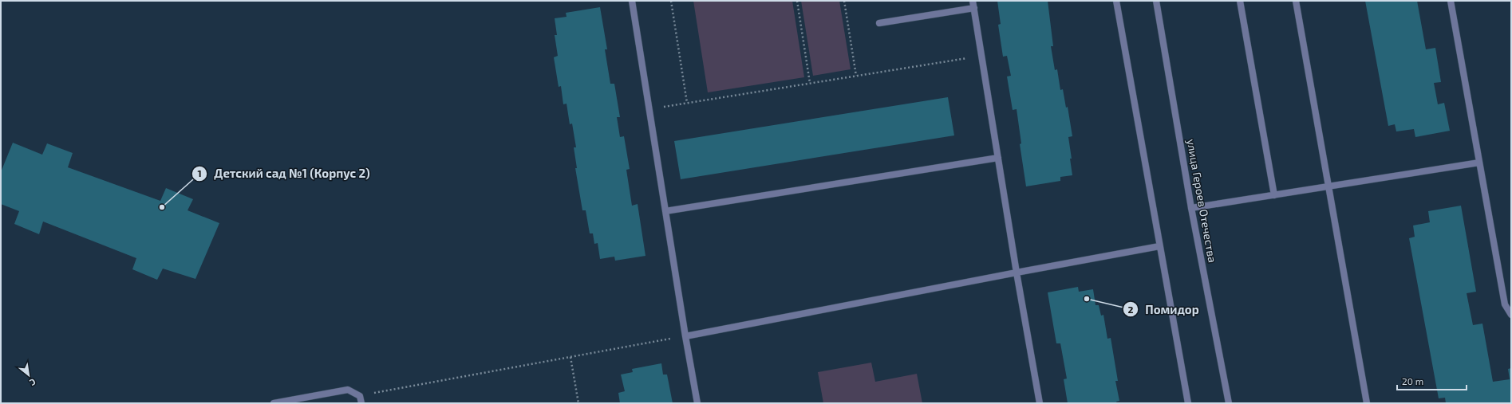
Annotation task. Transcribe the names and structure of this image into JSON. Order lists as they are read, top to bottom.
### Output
{
  "streets": {
    "street": ["улица Героев Отечества"]
  },
  "places": ["Детский сад №1 (Корпус 2)", "Помидор"],
  "scale_bar": "20 m",
  "north": "bottom right"
}
